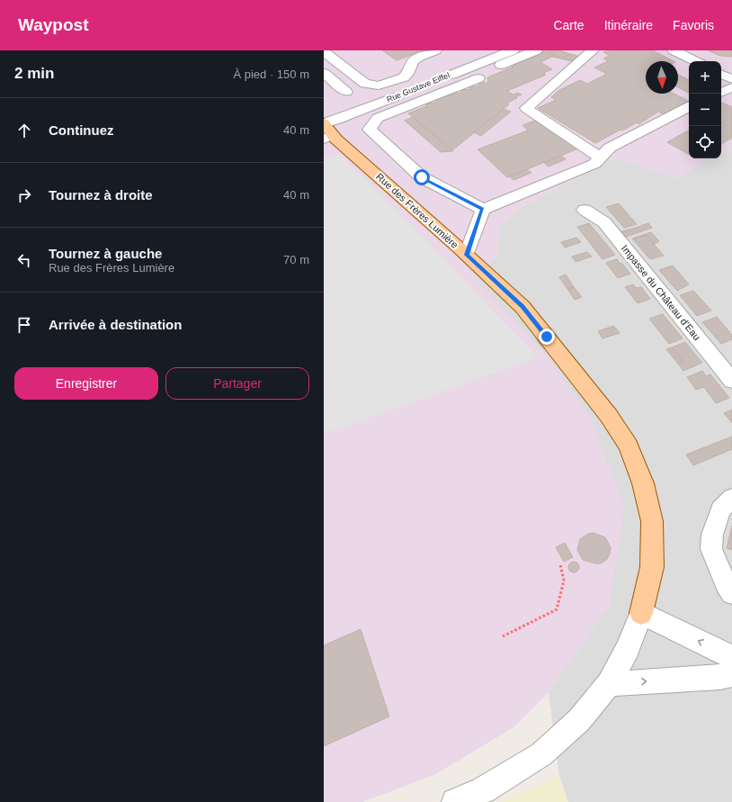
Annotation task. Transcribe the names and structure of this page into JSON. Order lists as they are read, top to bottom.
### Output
{
  "streets": {
    "main road": ["Rue des Frères Lumière"],
    "street": ["Rue Gustave Eiffel", "Impasse du Château d'Eau"]
  },
  "crossings": [
    ["Rue Gustave Eiffel", "Rue des Frères Lumière"]
  ],
  "north": "bottom",
  "page": {
    "header": "Waypost",
    "nav": ["Carte", "Itinéraire", "Favoris"],
    "heading": ["2 min", "À pied · 150 m"],
    "map_buttons": ["+", "−"],
    "list": [
      ["Continuez", "40 m"],
      ["Tournez à droite", "40 m"],
      ["Tournez à gauche", "Rue des Frères Lumière", "70 m"],
      "Arrivée à destination"
    ],
    "buttons": ["Enregistrer", "Partager"]
  }
}
